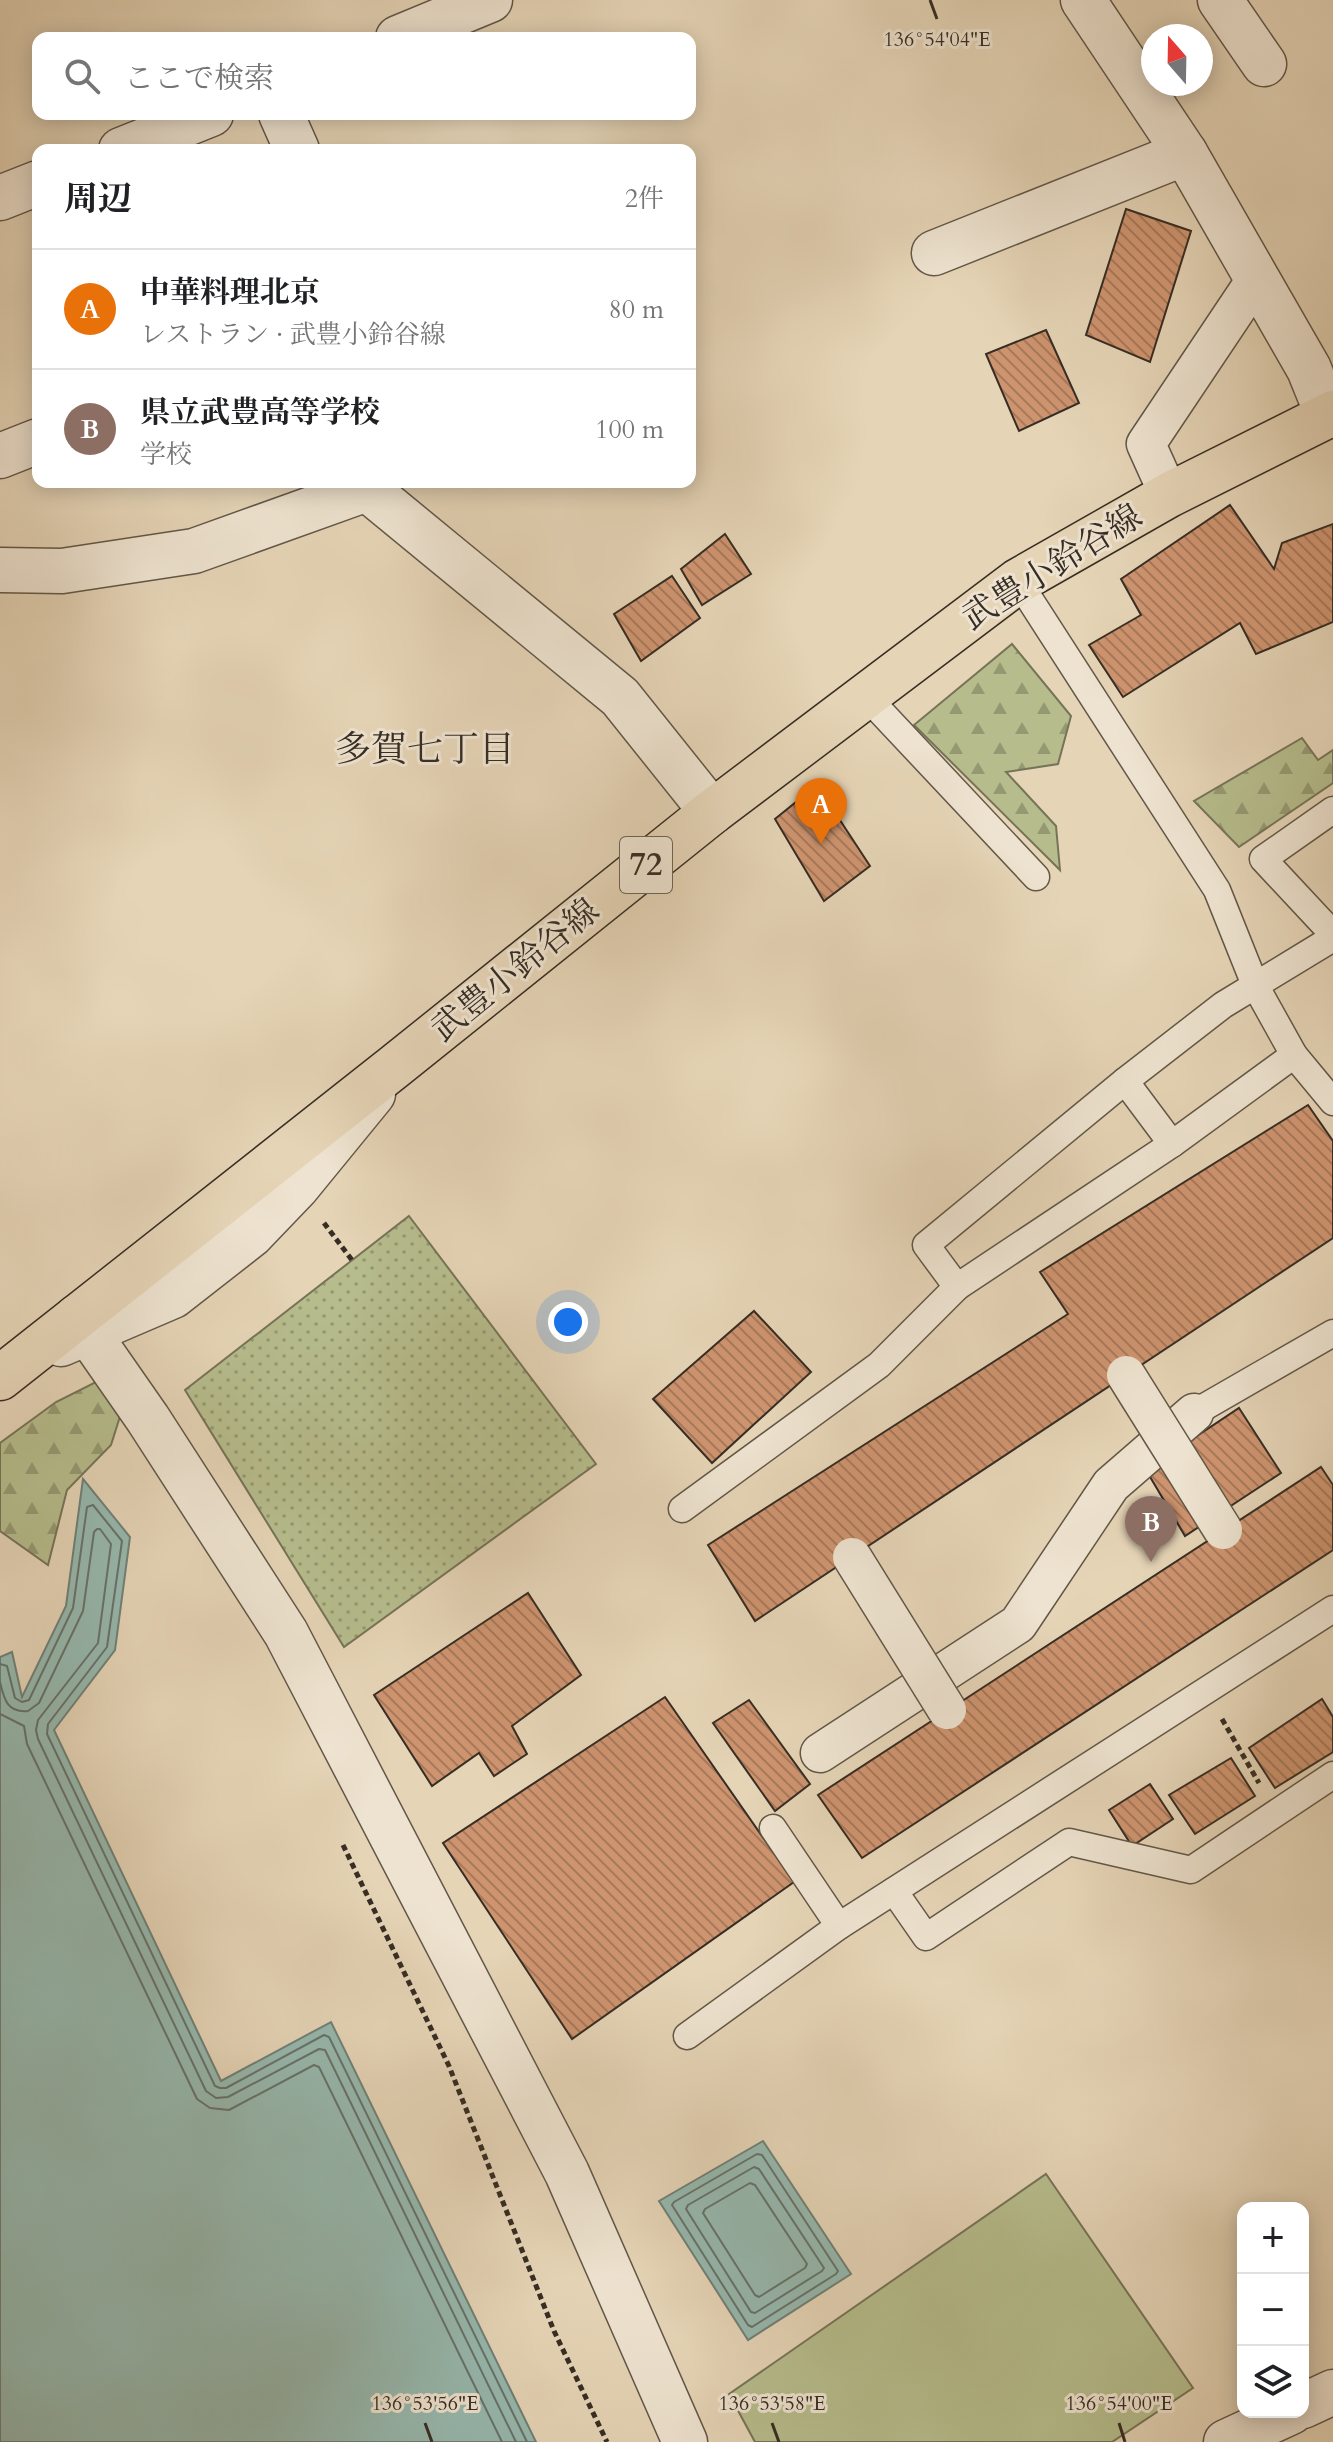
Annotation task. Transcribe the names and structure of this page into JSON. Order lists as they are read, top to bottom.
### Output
{
  "streets": {
    "main road": ["武豊小鈴谷線", "72"]
  },
  "districts": ["多賀七丁目"],
  "north": "top",
  "page": {
    "search": "ここで検索",
    "heading": ["周辺", "2件"],
    "list": [
      {
        "mark": "A",
        "name": "中華料理北京",
        "note": "レストラン · 武豊小鈴谷線",
        "value": "80 m"
      },
      {
        "mark": "B",
        "name": "県立武豊高等学校",
        "note": "学校",
        "value": "100 m"
      }
    ],
    "pins": ["A", "B"],
    "map_buttons": ["+", "−"]
  },
  "coordinates": [
    "136°54'04\"E",
    "136°53'56\"E",
    "136°53'58\"E",
    "136°54'00\"E"
  ]
}
